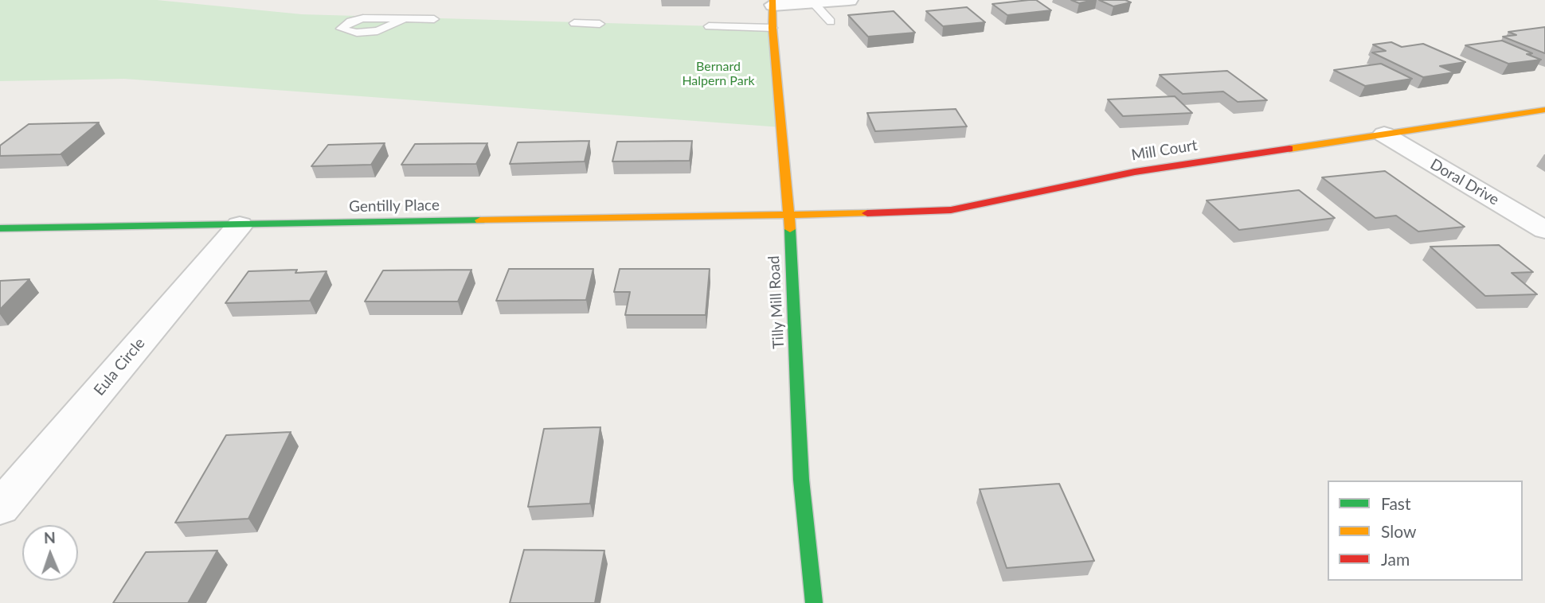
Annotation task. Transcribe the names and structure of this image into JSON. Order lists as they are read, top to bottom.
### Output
{
  "streets": {
    "street": [
      "Mill Court",
      "Doral Drive",
      "Gentilly Place",
      "Tilly Mill Road",
      "Eula Circle"
    ]
  },
  "crossings": [
    ["Mill Court", "Doral Drive"],
    ["Mill Court", "Gentilly Place"],
    ["Mill Court", "Tilly Mill Road"],
    ["Gentilly Place", "Tilly Mill Road"],
    ["Gentilly Place", "Eula Circle"]
  ],
  "parks": ["Bernard Halpern Park"],
  "legend": ["Fast", "Slow", "Jam"],
  "north": "top"
}
